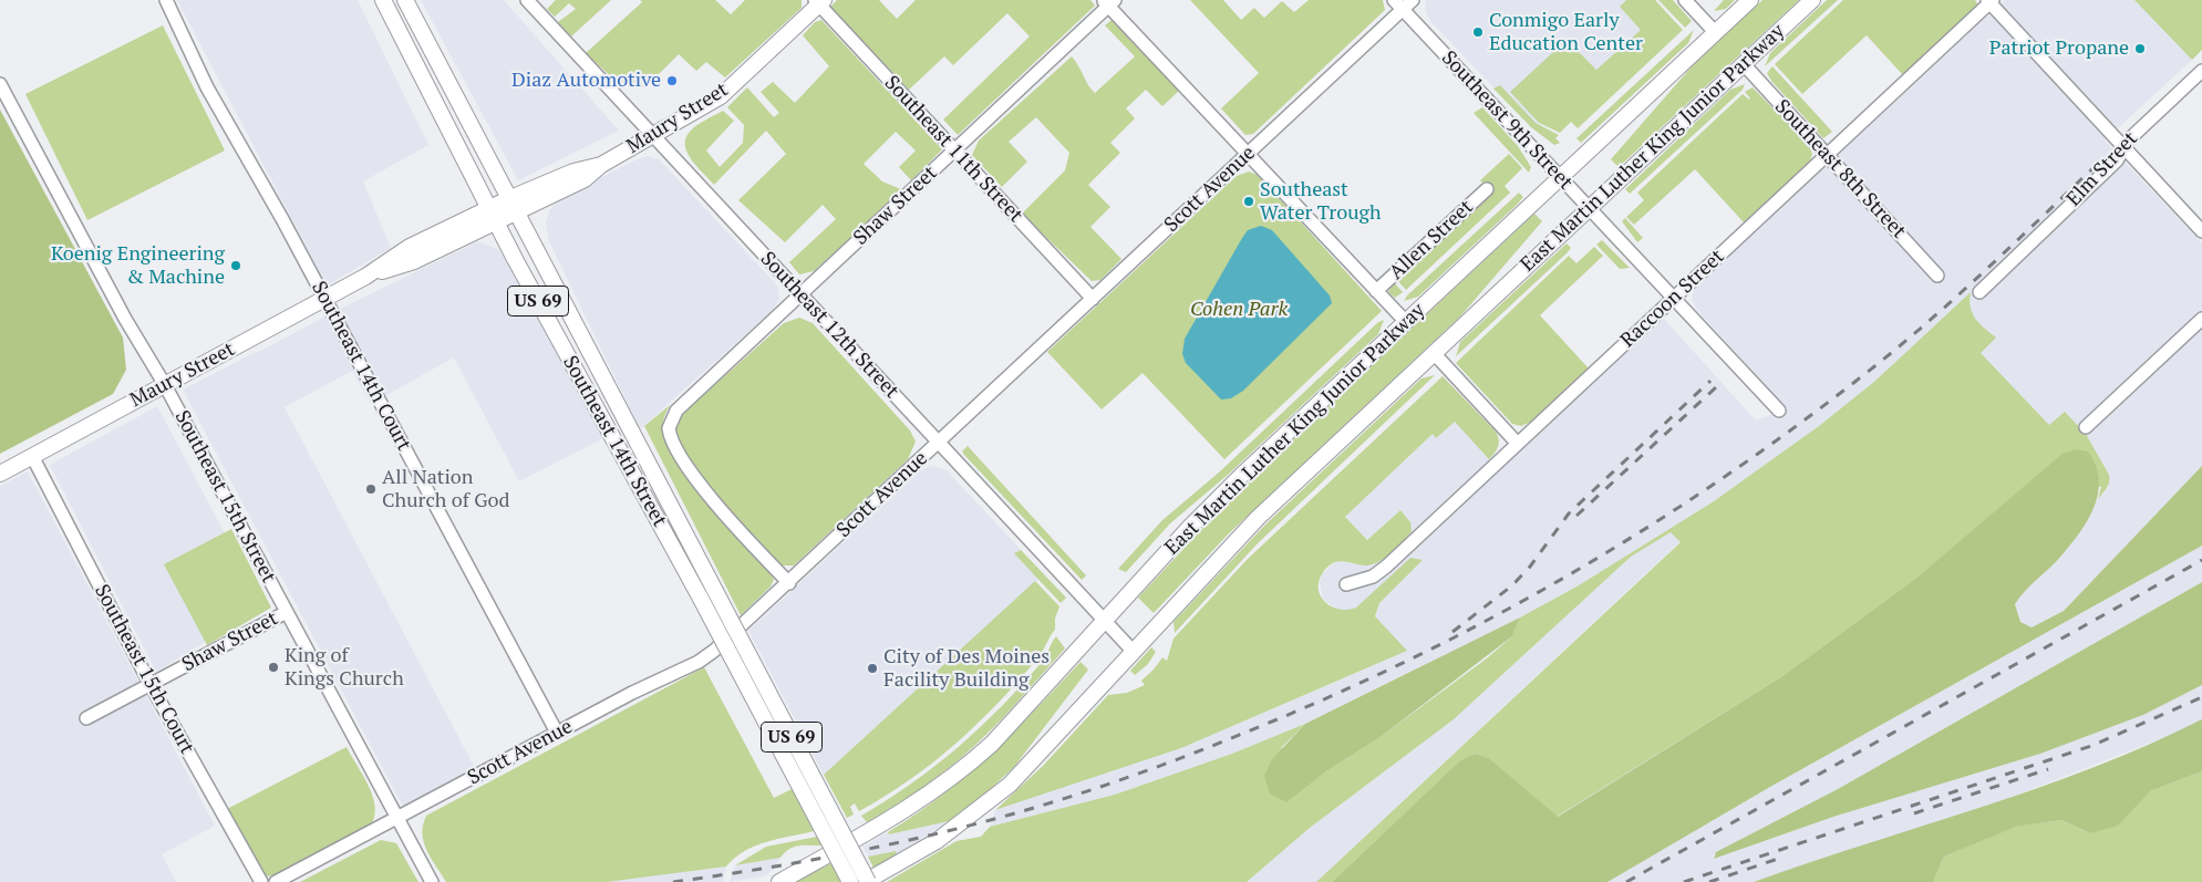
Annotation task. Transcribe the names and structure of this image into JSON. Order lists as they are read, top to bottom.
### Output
{
  "streets": {
    "main road": [
      "Maury Street",
      "East Martin Luther King Junior Parkway",
      "US 69",
      "Southeast 14th Street"
    ],
    "street": [
      "Southeast 9th Street",
      "Southeast 11th Street",
      "Southeast 8th Street",
      "Elm Street",
      "Scott Avenue",
      "Shaw Street",
      "Allen Street",
      "Raccoon Street",
      "Southeast 12th Street",
      "Southeast 14th Court",
      "Southeast 15th Street",
      "Southeast 15th Court"
    ]
  },
  "crossings": [
    ["Maury Street", "Southeast 11th Street"],
    ["Maury Street", "Southeast 12th Street"],
    ["Maury Street", "Southeast 14th Court"],
    ["Maury Street", "Southeast 14th Street"],
    ["Maury Street", "Southeast 15th Street"],
    ["Maury Street", "Southeast 15th Court"],
    ["Southeast 9th Street", "East Martin Luther King Junior Parkway"],
    ["Southeast 9th Street", "Scott Avenue"],
    ["Southeast 9th Street", "Raccoon Street"],
    ["East Martin Luther King Junior Parkway", "Southeast 8th Street"],
    ["East Martin Luther King Junior Parkway", "Southeast 12th Street"],
    ["East Martin Luther King Junior Parkway", "Southeast 14th Street"],
    ["Southeast 11th Street", "Scott Avenue"],
    ["Southeast 11th Street", "Shaw Street"],
    ["Southeast 8th Street", "Raccoon Street"],
    ["Scott Avenue", "Shaw Street"],
    ["Scott Avenue", "Southeast 12th Street"],
    ["Scott Avenue", "Southeast 14th Court"],
    ["Scott Avenue", "Southeast 15th Street"],
    ["Shaw Street", "Southeast 12th Street"],
    ["Shaw Street", "Southeast 15th Street"],
    ["Shaw Street", "Southeast 15th Court"]
  ],
  "parks": ["Cohen Park"],
  "places": [
    "Conmigo Early Education Center",
    "Patriot Propane",
    "Diaz Automotive",
    "Southeast Water Trough",
    "Koenig Engineering & Machine",
    "All Nation Church of God",
    "King of Kings Church",
    "City of Des Moines Facility Building"
  ]
}
